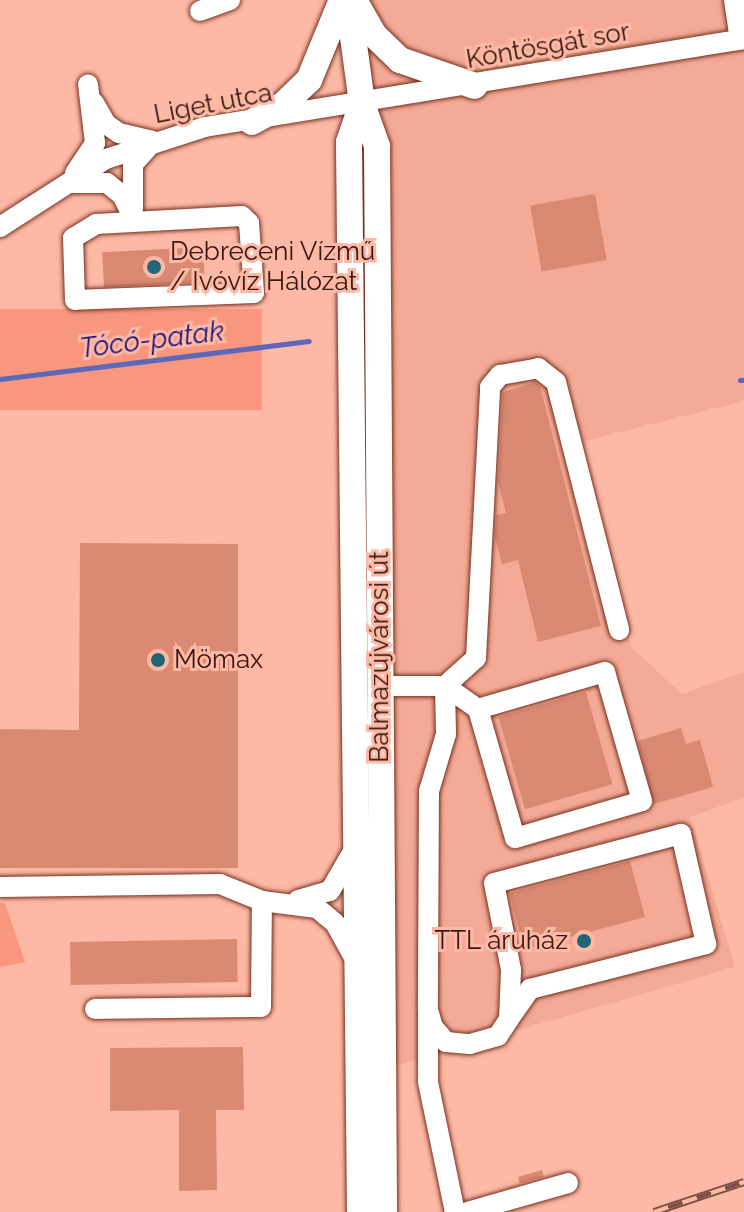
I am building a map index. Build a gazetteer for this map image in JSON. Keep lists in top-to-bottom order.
{
  "streets": {
    "main road": ["Balmazújvárosi út"],
    "street": ["Köntösgát sor", "Liget utca"]
  },
  "crossings": [
    ["Köntösgát sor", "Liget utca"],
    ["Köntösgát sor", "Balmazújvárosi út"],
    ["Liget utca", "Balmazújvárosi út"]
  ],
  "water": ["Tócó-patak"],
  "places": ["Debreceni Vízmű / Ivóvíz Hálózat", "Mömax", "TTL áruház"]
}
